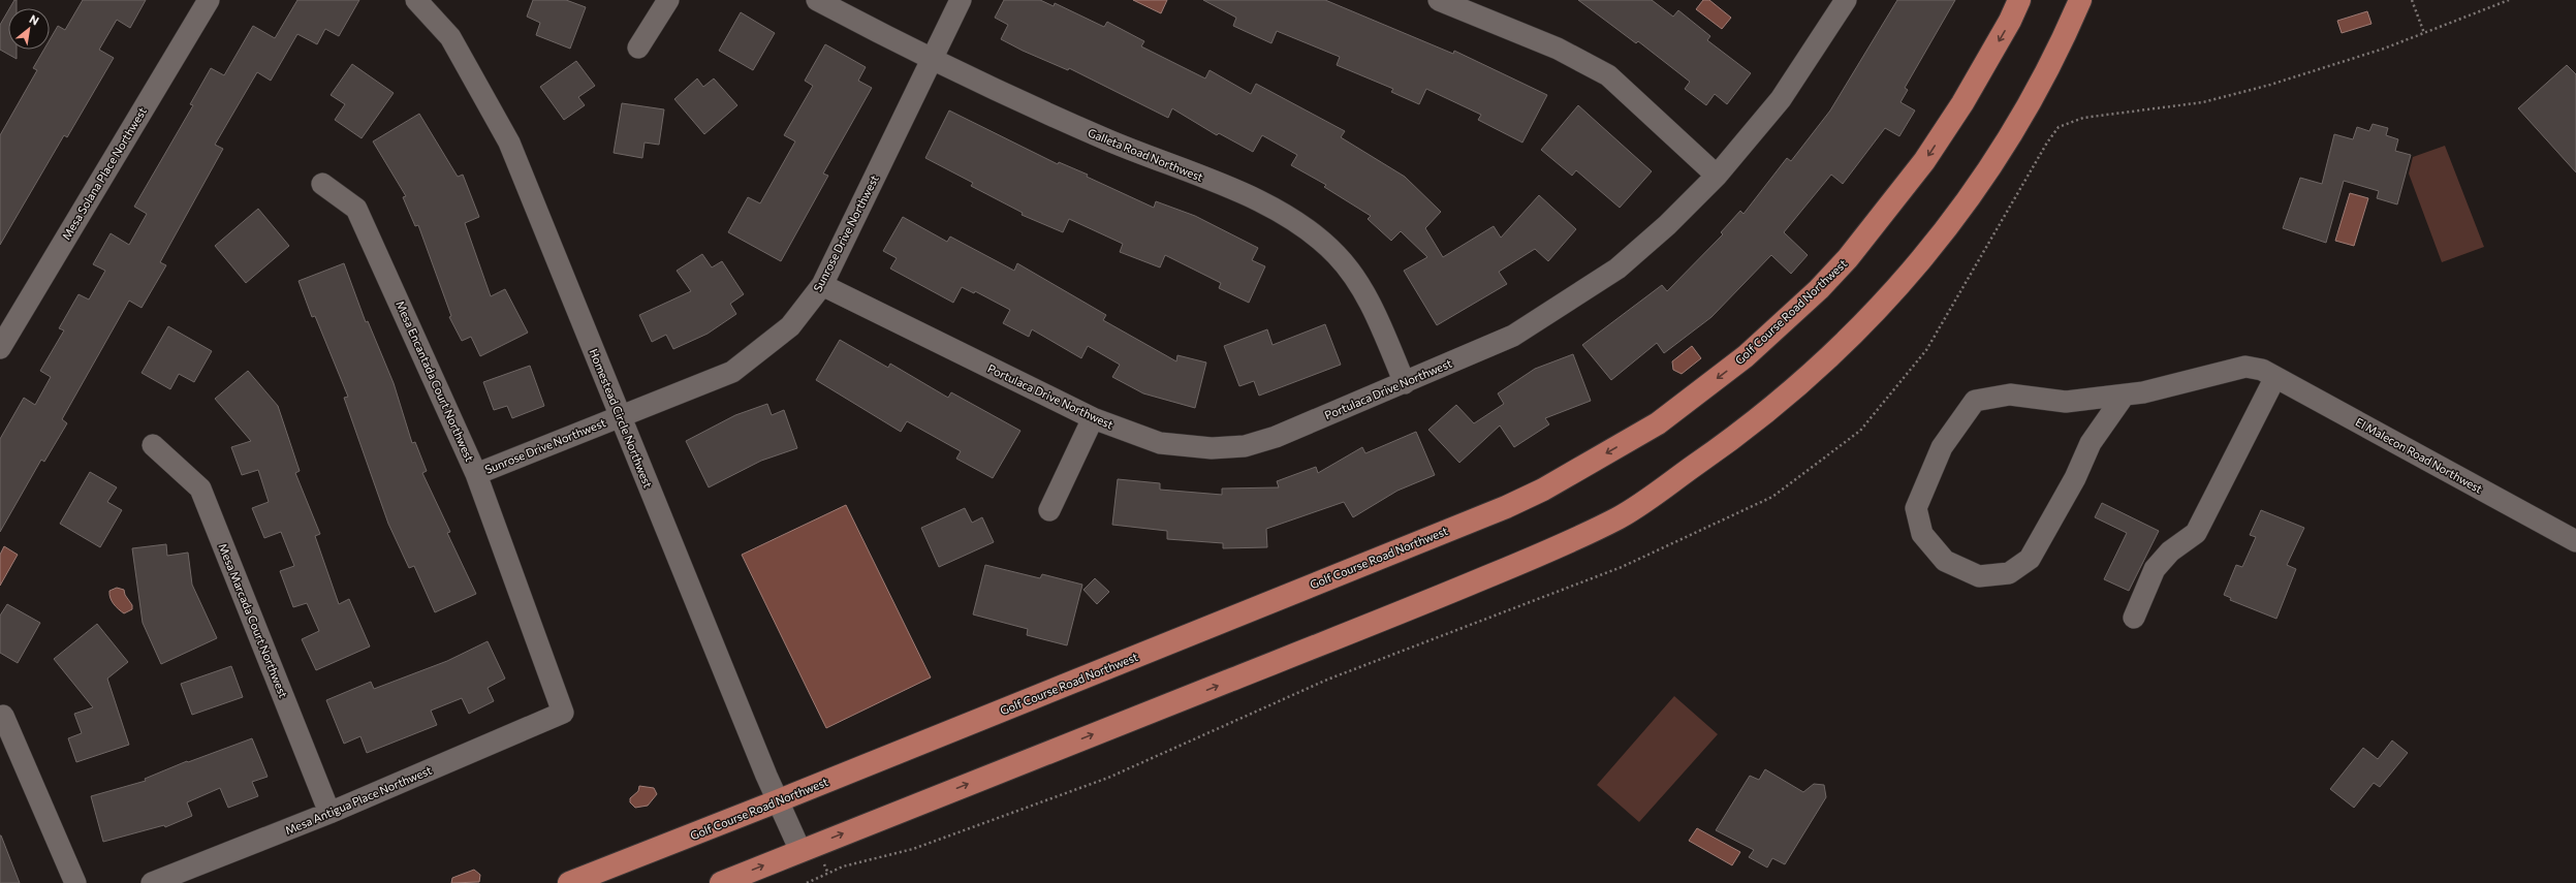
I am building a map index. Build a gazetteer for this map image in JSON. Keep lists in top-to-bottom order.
{
  "streets": {
    "main road": ["Golf Course Road Northwest"],
    "street": [
      "Galleta Road Northwest",
      "Mesa Solana Place Northwest",
      "Sunrose Drive Northwest",
      "Mesa Encantada Court Northwest",
      "Portulaca Drive Northwest",
      "Homestead Circle Northwest",
      "El Malecon Road Northwest",
      "Mesa Marcada Court Northwest",
      "Mesa Antigua Place Northwest"
    ]
  },
  "crossings": [
    ["Galleta Road Northwest", "Sunrose Drive Northwest"],
    ["Galleta Road Northwest", "Portulaca Drive Northwest"],
    ["Sunrose Drive Northwest", "Mesa Encantada Court Northwest"],
    ["Sunrose Drive Northwest", "Portulaca Drive Northwest"],
    ["Sunrose Drive Northwest", "Homestead Circle Northwest"],
    ["Golf Course Road Northwest", "Homestead Circle Northwest"],
    ["Mesa Encantada Court Northwest", "Mesa Antigua Place Northwest"],
    ["Mesa Marcada Court Northwest", "Mesa Antigua Place Northwest"]
  ],
  "north": "top right"
}
